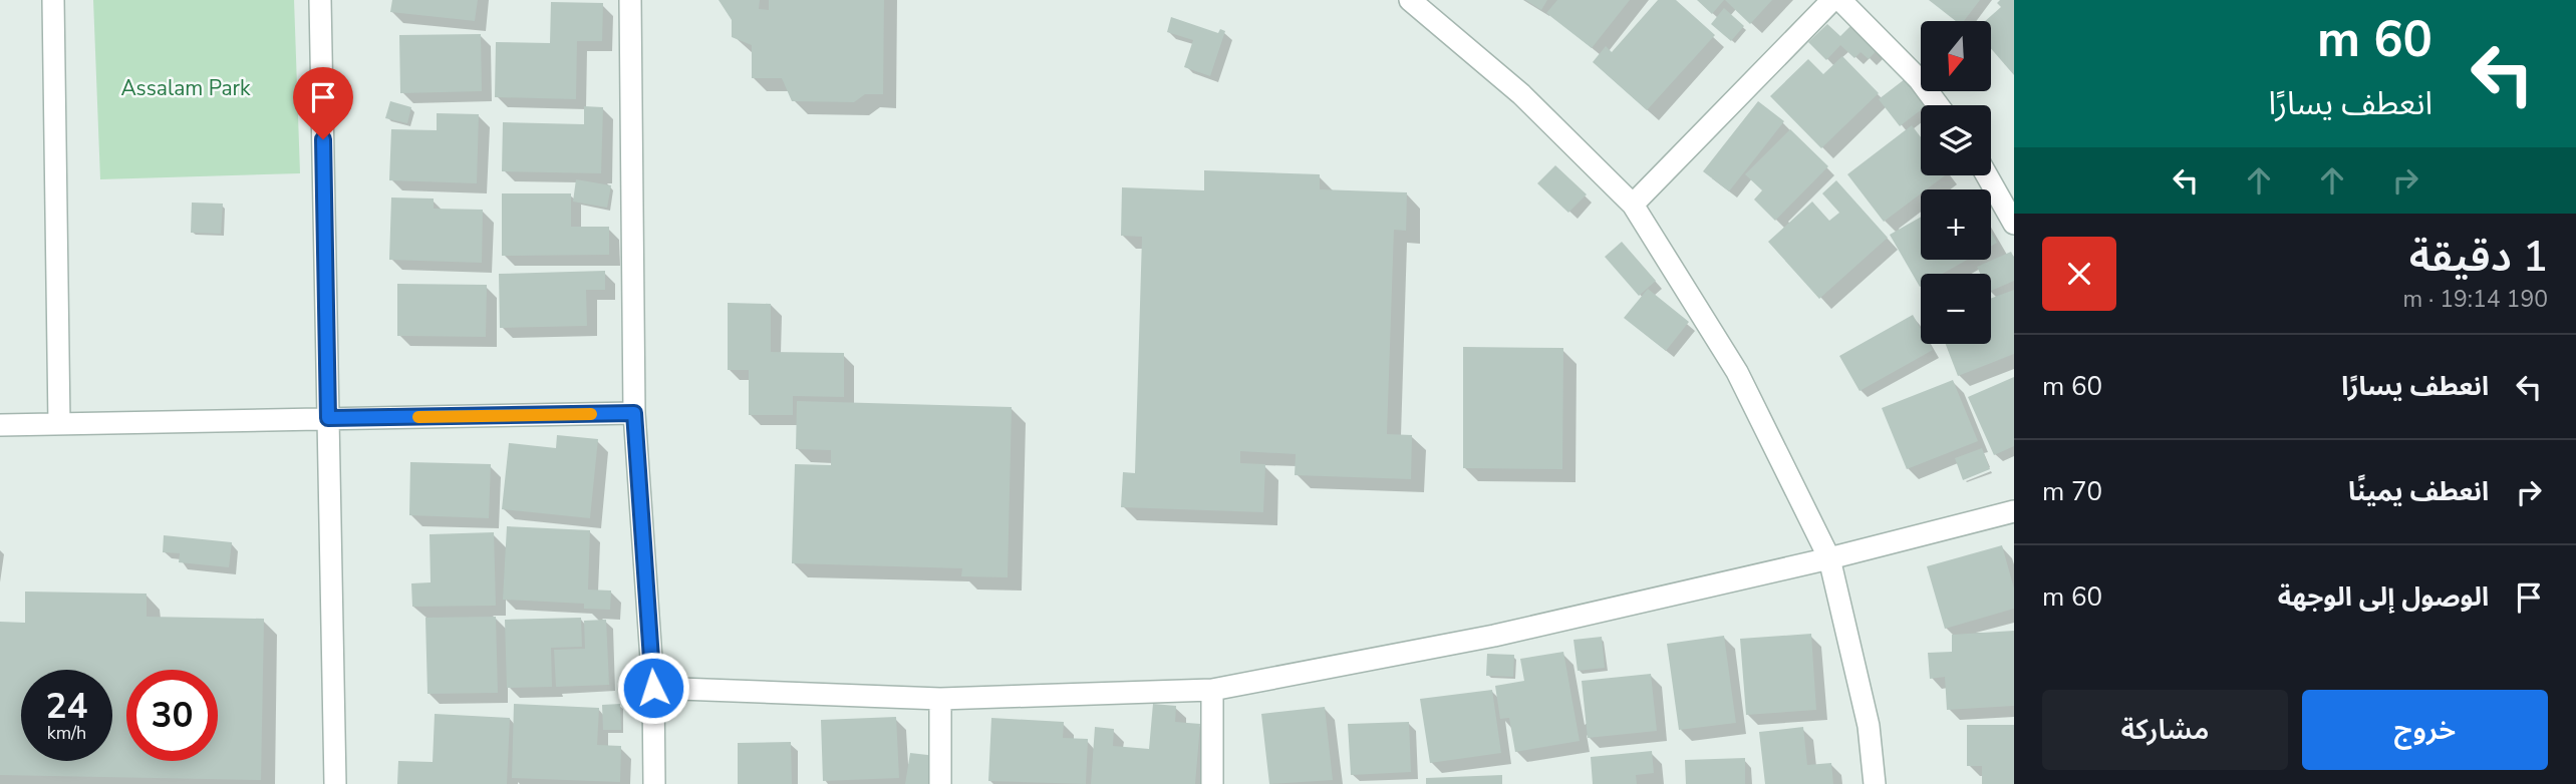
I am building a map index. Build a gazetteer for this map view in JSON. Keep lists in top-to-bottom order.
{
  "parks": ["Assalam Park"],
  "north": "bottom",
  "page": {
    "turn": ["60 m", "انعطف يسارًا"],
    "map_buttons": ["+", "−"],
    "heading": ["1 دقيقة", "190 m · 19:14"],
    "list": [
      {
        "name": "انعطف يسارًا",
        "value": "60 m"
      },
      {
        "name": "انعطف يمينًا",
        "value": "70 m"
      },
      {
        "name": "الوصول إلى الوجهة",
        "value": "60 m"
      }
    ],
    "speed": "24 km/h",
    "limit": "30",
    "buttons": ["خروج", "مشاركة"]
  }
}
